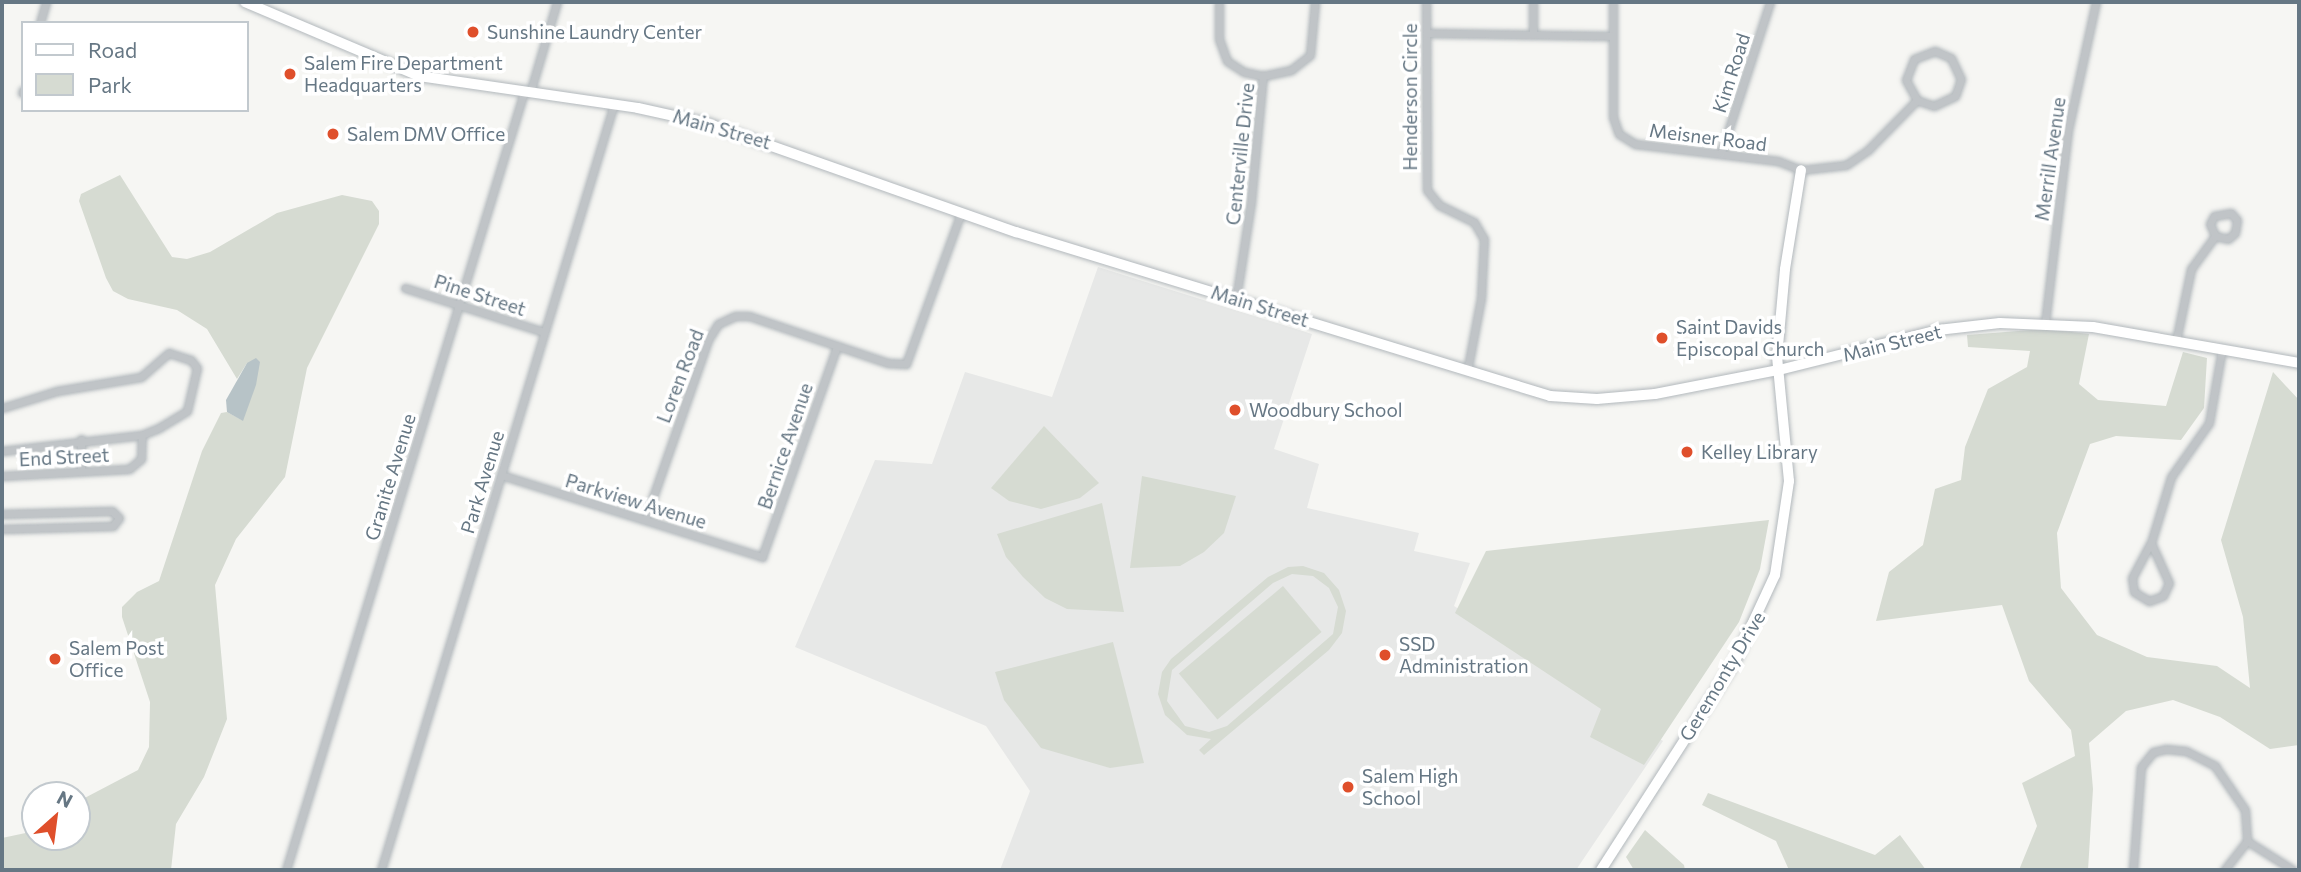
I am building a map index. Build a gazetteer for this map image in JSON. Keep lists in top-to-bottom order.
{
  "streets": {
    "main road": ["Main Street", "Geremonty Drive"],
    "street": [
      "Kim Road",
      "Henderson Circle",
      "Meisner Road",
      "Centerville Drive",
      "Merrill Avenue",
      "Pine Street",
      "Loren Road",
      "Bernice Avenue",
      "End Street",
      "Granite Avenue",
      "Park Avenue",
      "Parkview Avenue"
    ]
  },
  "crossings": [
    ["Kim Road", "Meisner Road"],
    ["Henderson Circle", "Main Street"],
    ["Main Street", "Centerville Drive"],
    ["Main Street", "Merrill Avenue"],
    ["Main Street", "Granite Avenue"],
    ["Main Street", "Park Avenue"],
    ["Main Street", "Geremonty Drive"],
    ["Meisner Road", "Geremonty Drive"],
    ["Pine Street", "Granite Avenue"],
    ["Pine Street", "Park Avenue"],
    ["Loren Road", "Bernice Avenue"],
    ["Loren Road", "Parkview Avenue"],
    ["Bernice Avenue", "Parkview Avenue"],
    ["Park Avenue", "Parkview Avenue"]
  ],
  "places": [
    "Sunshine Laundry Center",
    "Salem Fire Department Headquarters",
    "Salem DMV Office",
    "Saint Davids Episcopal Church",
    "Woodbury School",
    "Kelley Library",
    "SSD Administration",
    "Salem Post Office",
    "Salem High School"
  ],
  "legend": ["Road", "Park"],
  "north": "top right"
}
